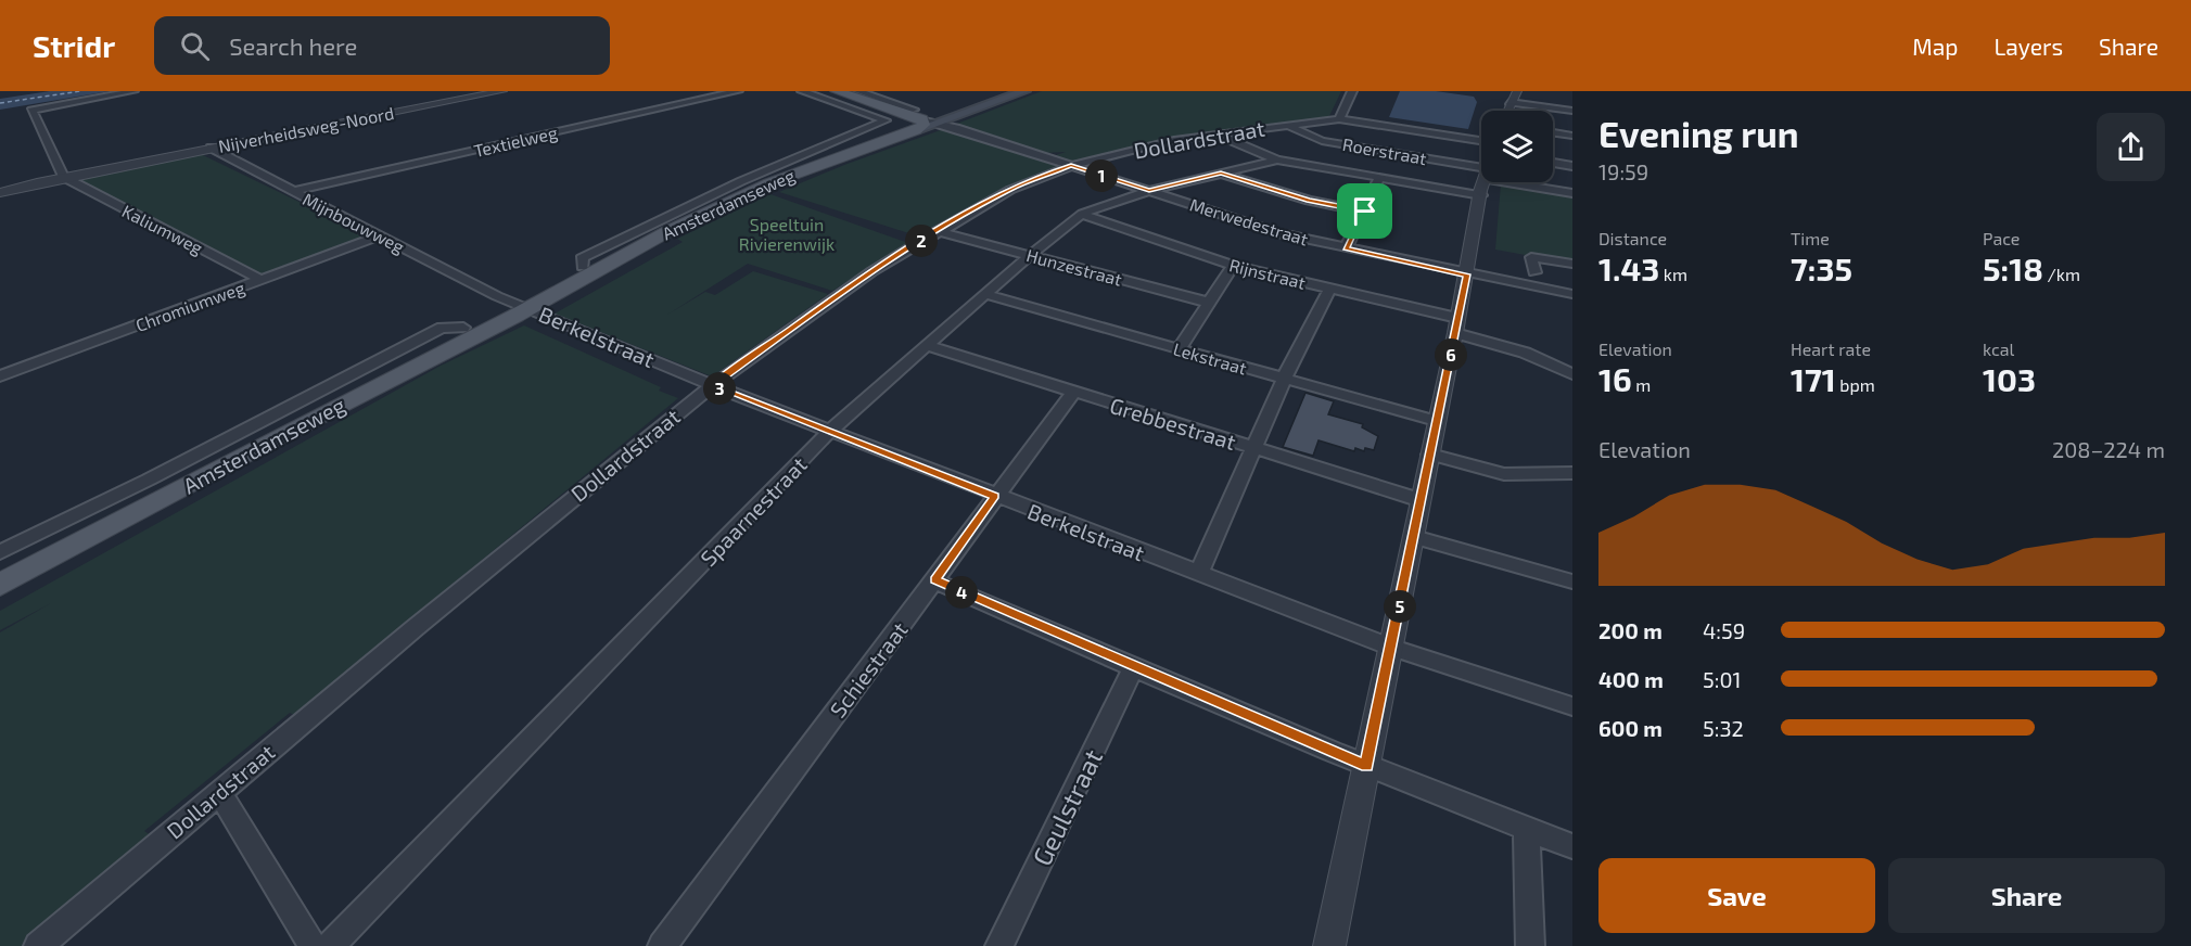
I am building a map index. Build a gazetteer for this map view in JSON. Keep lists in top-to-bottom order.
{
  "streets": {
    "main road": ["Amsterdamseweg"],
    "street": [
      "Nijverheidsweg-Noord",
      "Dollardstraat",
      "Textielweg",
      "Roerstraat",
      "Merwedestraat",
      "Mijnbouwweg",
      "Kaliumweg",
      "Hunzestraat",
      "Rijnstraat",
      "Chromiumweg",
      "Berkelstraat",
      "Lekstraat",
      "Grebbestraat",
      "Spaarnestraat",
      "Schiestraat",
      "Geulstraat"
    ]
  },
  "crossings": [
    ["Nijverheidsweg-Noord", "Mijnbouwweg"],
    ["Nijverheidsweg-Noord", "Kaliumweg"],
    ["Dollardstraat", "Roerstraat"],
    ["Dollardstraat", "Merwedestraat"],
    ["Dollardstraat", "Hunzestraat"],
    ["Dollardstraat", "Berkelstraat"],
    ["Textielweg", "Mijnbouwweg"],
    ["Amsterdamseweg", "Merwedestraat"],
    ["Amsterdamseweg", "Mijnbouwweg"],
    ["Amsterdamseweg", "Berkelstraat"],
    ["Merwedestraat", "Spaarnestraat"],
    ["Mijnbouwweg", "Chromiumweg"],
    ["Mijnbouwweg", "Berkelstraat"],
    ["Kaliumweg", "Chromiumweg"],
    ["Hunzestraat", "Spaarnestraat"],
    ["Rijnstraat", "Spaarnestraat"],
    ["Berkelstraat", "Spaarnestraat"],
    ["Berkelstraat", "Schiestraat"],
    ["Lekstraat", "Spaarnestraat"],
    ["Grebbestraat", "Spaarnestraat"],
    ["Grebbestraat", "Schiestraat"]
  ],
  "parks": ["Speeltuin Rivierenwijk"],
  "page": {
    "header": "Stridr",
    "search": "Search here",
    "nav": ["Map", "Layers", "Share"],
    "heading": ["Evening run", "19:59"],
    "pins": [
      "1",
      "2",
      "6",
      "3",
      "4",
      "5"
    ],
    "stats": [
      ["Distance", "1.43 km"],
      ["Time", "7:35"],
      ["Pace", "5:18 /km"],
      ["Elevation", "16 m"],
      ["Heart rate", "171 bpm"],
      ["kcal", "103"]
    ],
    "chart": ["Elevation", "208–224 m"],
    "list": [
      {
        "name": "200 m",
        "note": "4:59"
      },
      {
        "name": "400 m",
        "note": "5:01"
      },
      {
        "name": "600 m",
        "note": "5:32"
      }
    ],
    "buttons": ["Save", "Share"]
  }
}
